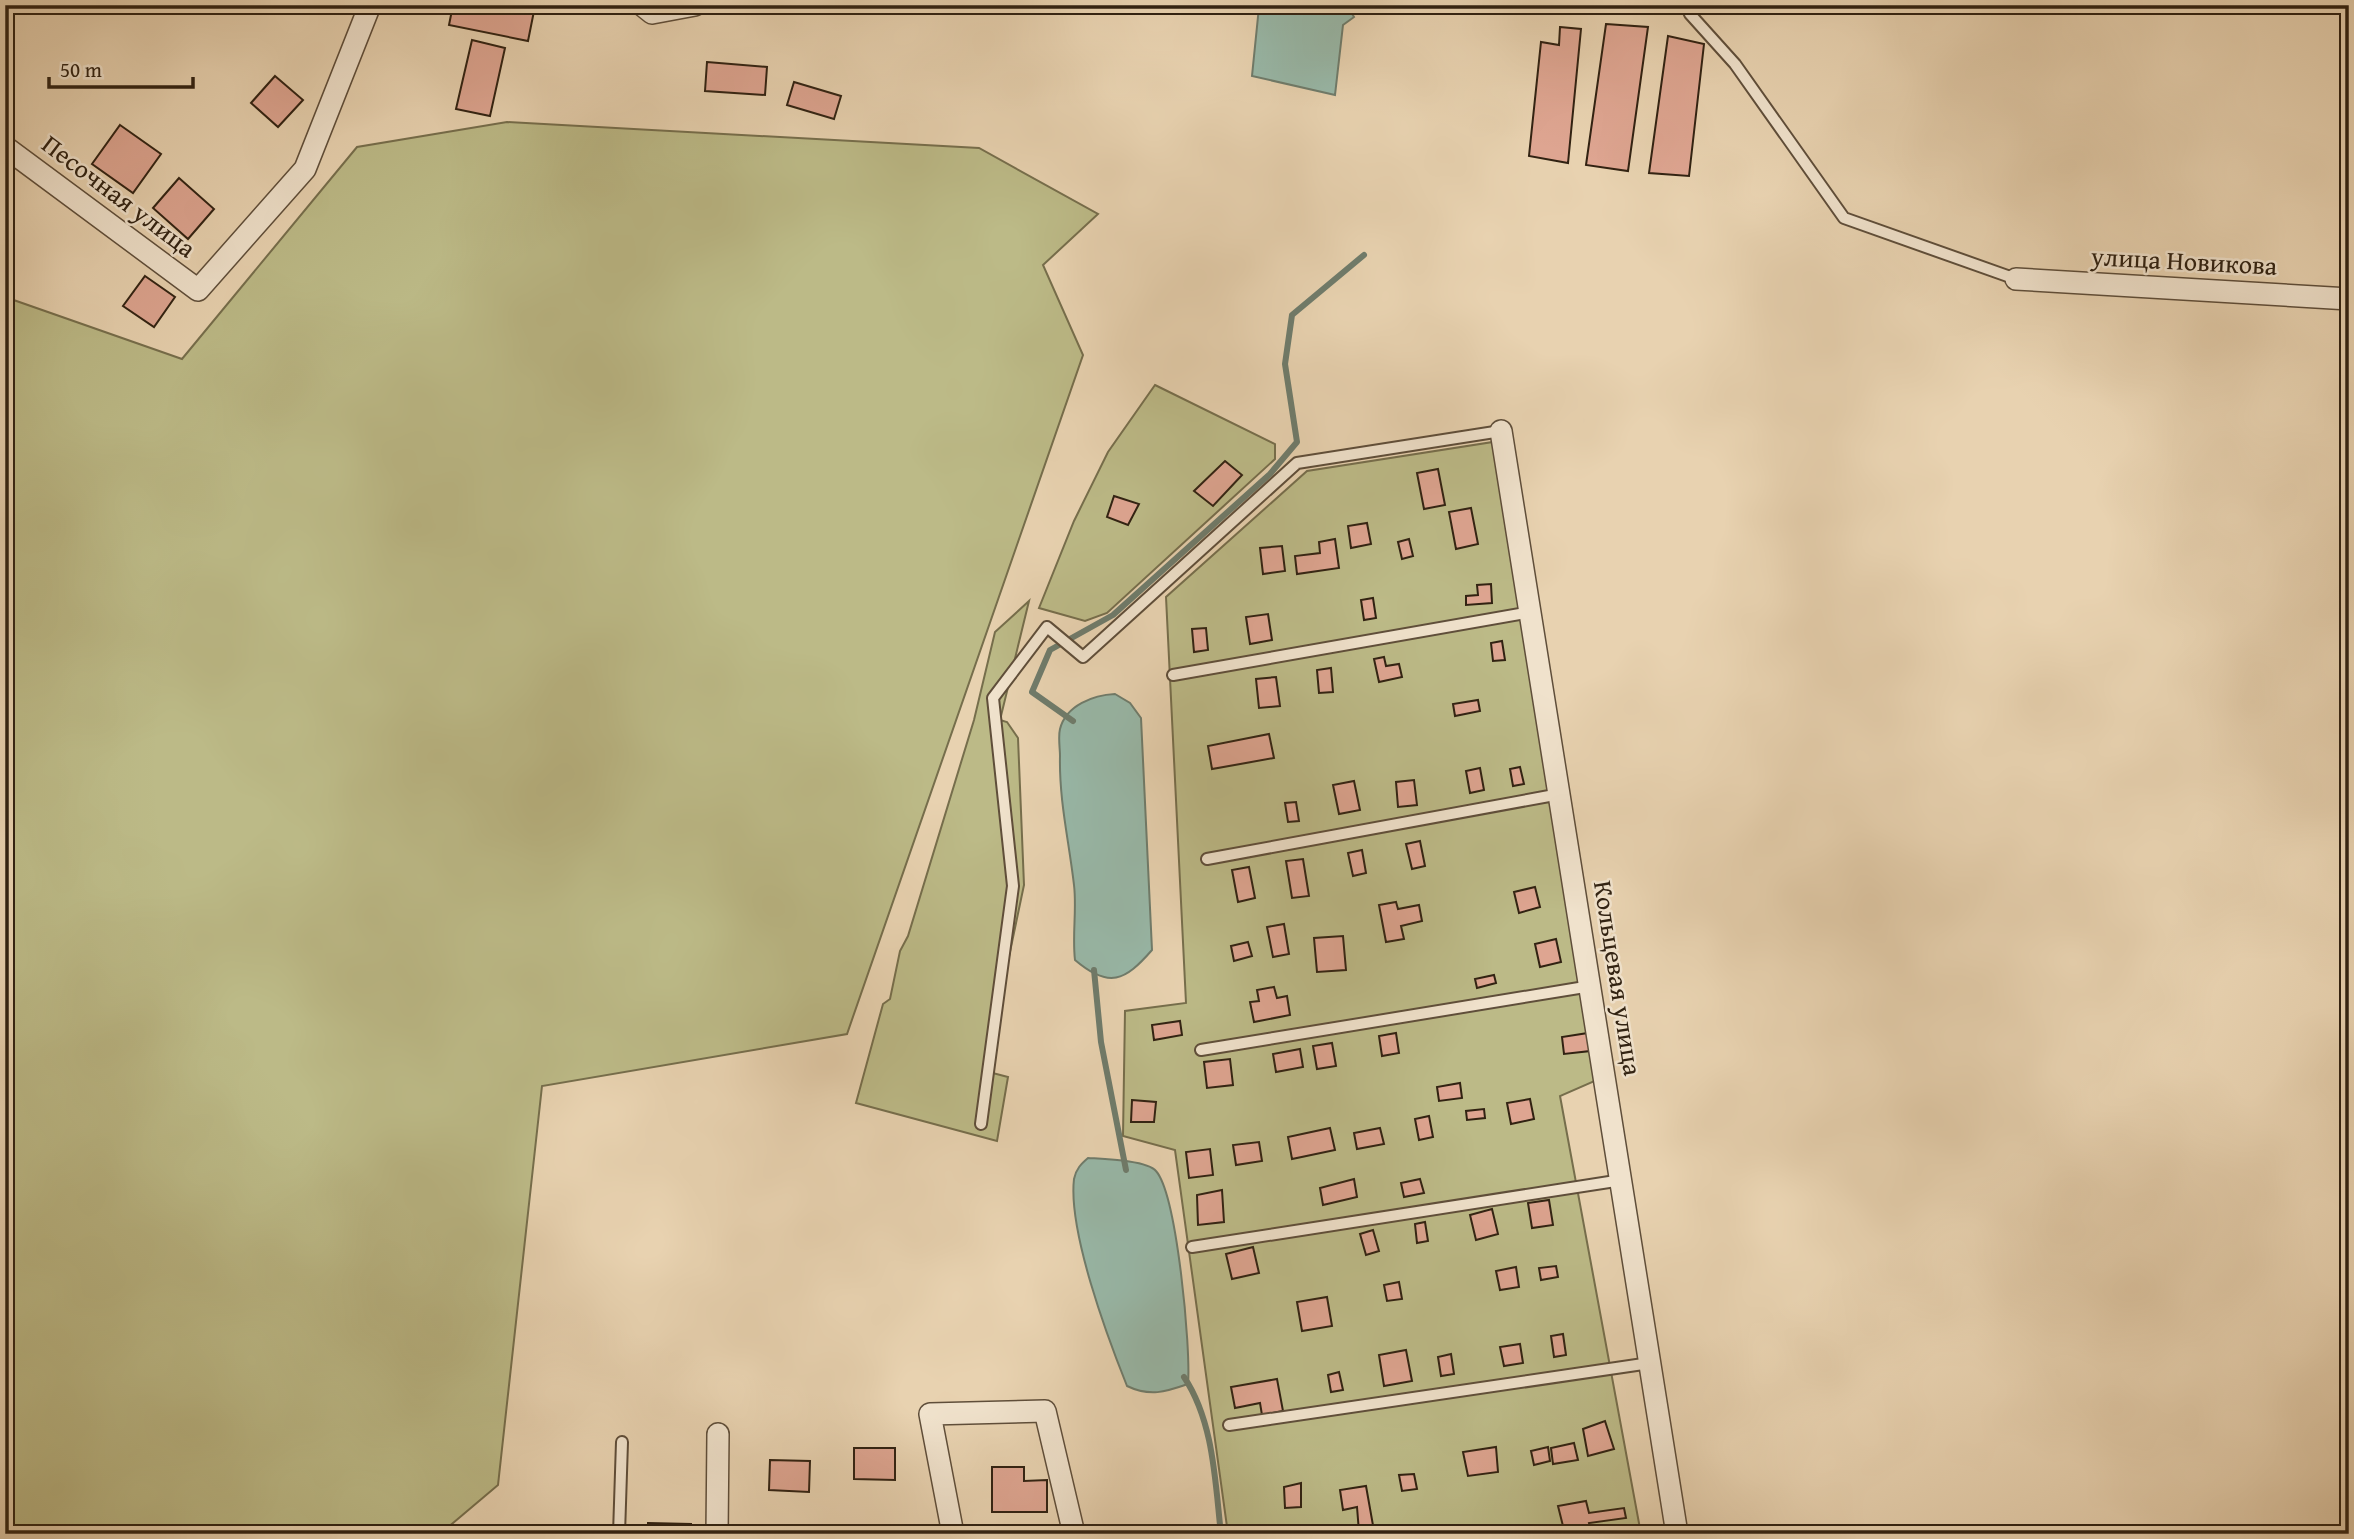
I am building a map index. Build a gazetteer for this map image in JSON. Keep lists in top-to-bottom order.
{
  "streets": {
    "street": ["Песочная улица", "улица Новикова", "Кольцевая улица"]
  },
  "scale_bar": "50 m"
}
